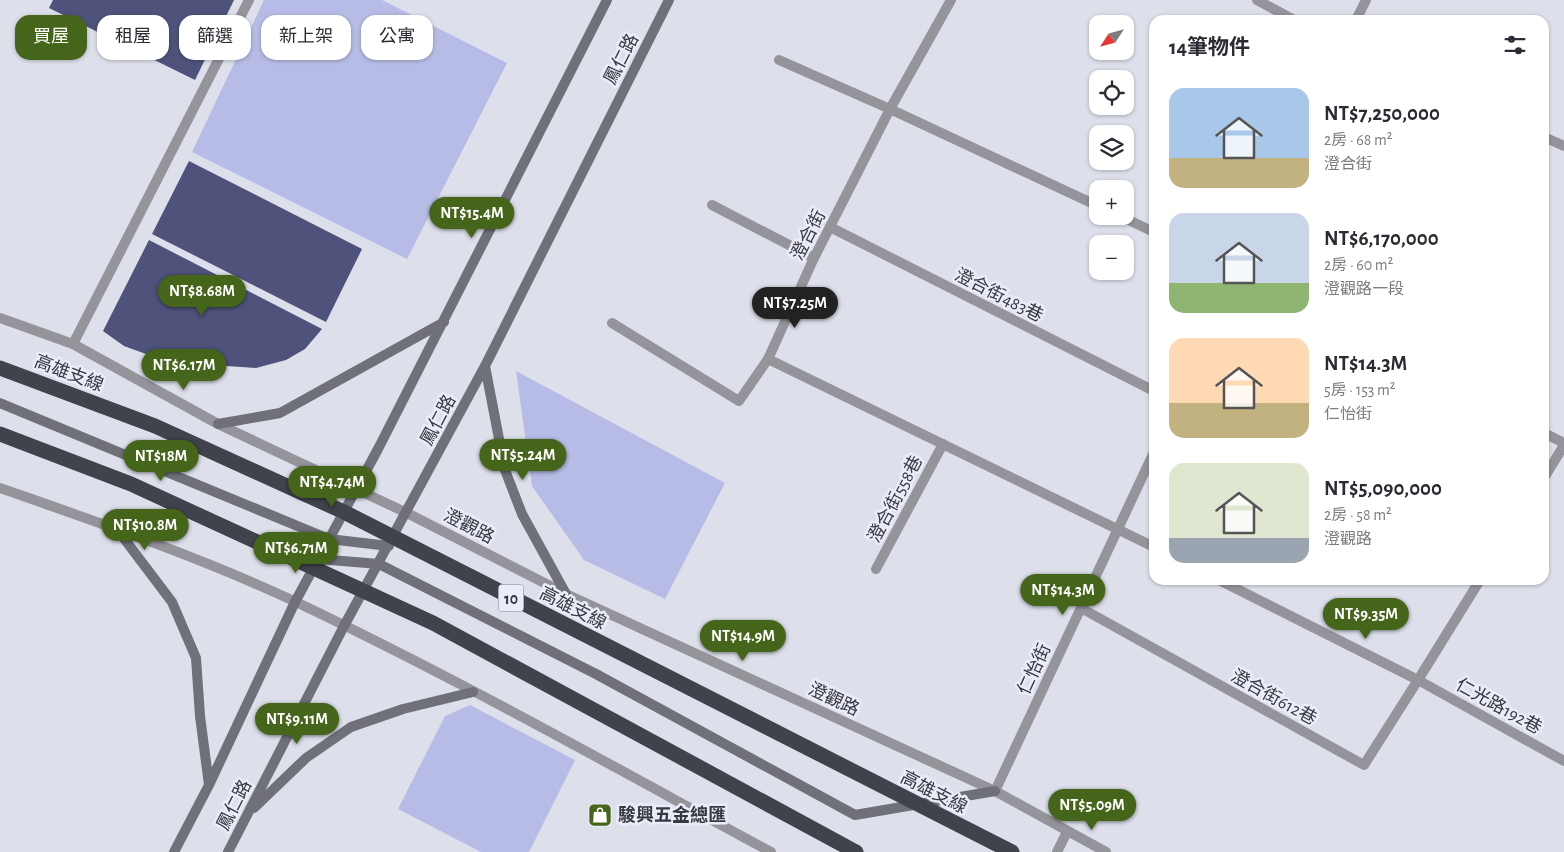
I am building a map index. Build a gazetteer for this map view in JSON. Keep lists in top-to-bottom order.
{
  "streets": {
    "highway": ["高雄支線", "10"],
    "main road": ["鳳仁路"],
    "street": [
      "澄合街",
      "澄合街483巷",
      "澄合街558巷",
      "澄觀路",
      "仁怡街",
      "澄合街612巷",
      "仁光路192巷"
    ]
  },
  "crossings": [
    ["鳳仁路", "澄觀路"],
    ["澄合街", "澄合街483巷"],
    ["澄觀路", "仁怡街"],
    ["仁怡街", "澄合街612巷"],
    ["澄合街612巷", "仁光路192巷"]
  ],
  "places": {
    "shop": ["駿興五金總匯"]
  },
  "north": "bottom left",
  "page": {
    "map_buttons": ["+", "−"],
    "chip": [
      "買屋",
      "租屋",
      "篩選",
      "新上架",
      "公寓"
    ],
    "heading": "14筆物件",
    "list": [
      {
        "name": "NT$7,250,000",
        "note": "2房 · 68 m² · 澄合街"
      },
      {
        "name": "NT$6,170,000",
        "note": "2房 · 60 m² · 澄觀路一段"
      },
      {
        "name": "NT$14.3M",
        "note": "5房 · 153 m² · 仁怡街"
      },
      {
        "name": "NT$5,090,000",
        "note": "2房 · 58 m² · 澄觀路"
      }
    ],
    "price": [
      "NT$15.4M",
      "NT$8.68M",
      "NT$7.25M",
      "NT$6.17M",
      "NT$5.24M",
      "NT$18M",
      "NT$4.74M",
      "NT$10.8M",
      "NT$6.71M",
      "NT$14.3M",
      "NT$9.35M",
      "NT$14.9M",
      "NT$9.11M",
      "NT$5.09M"
    ]
  }
}
